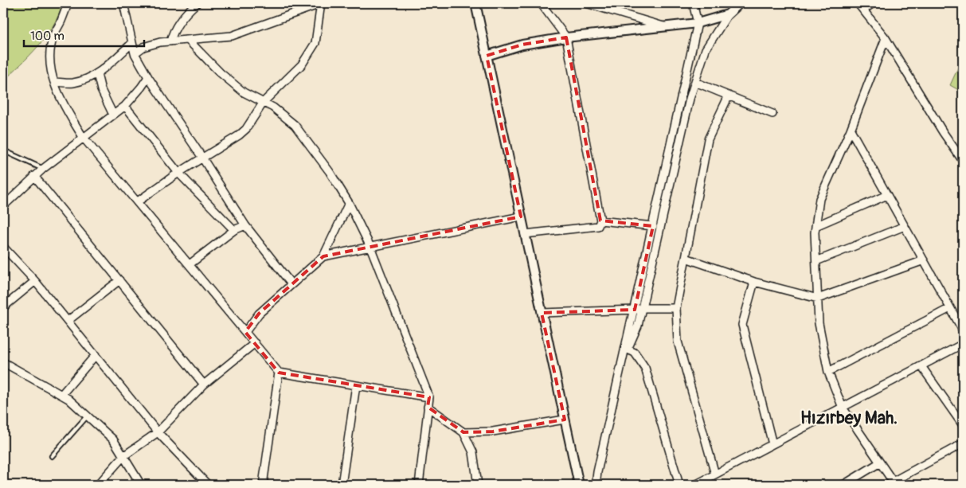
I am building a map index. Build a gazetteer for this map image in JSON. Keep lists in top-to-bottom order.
{
  "districts": ["Hızırbey Mah."],
  "scale_bar": "100 m"
}
